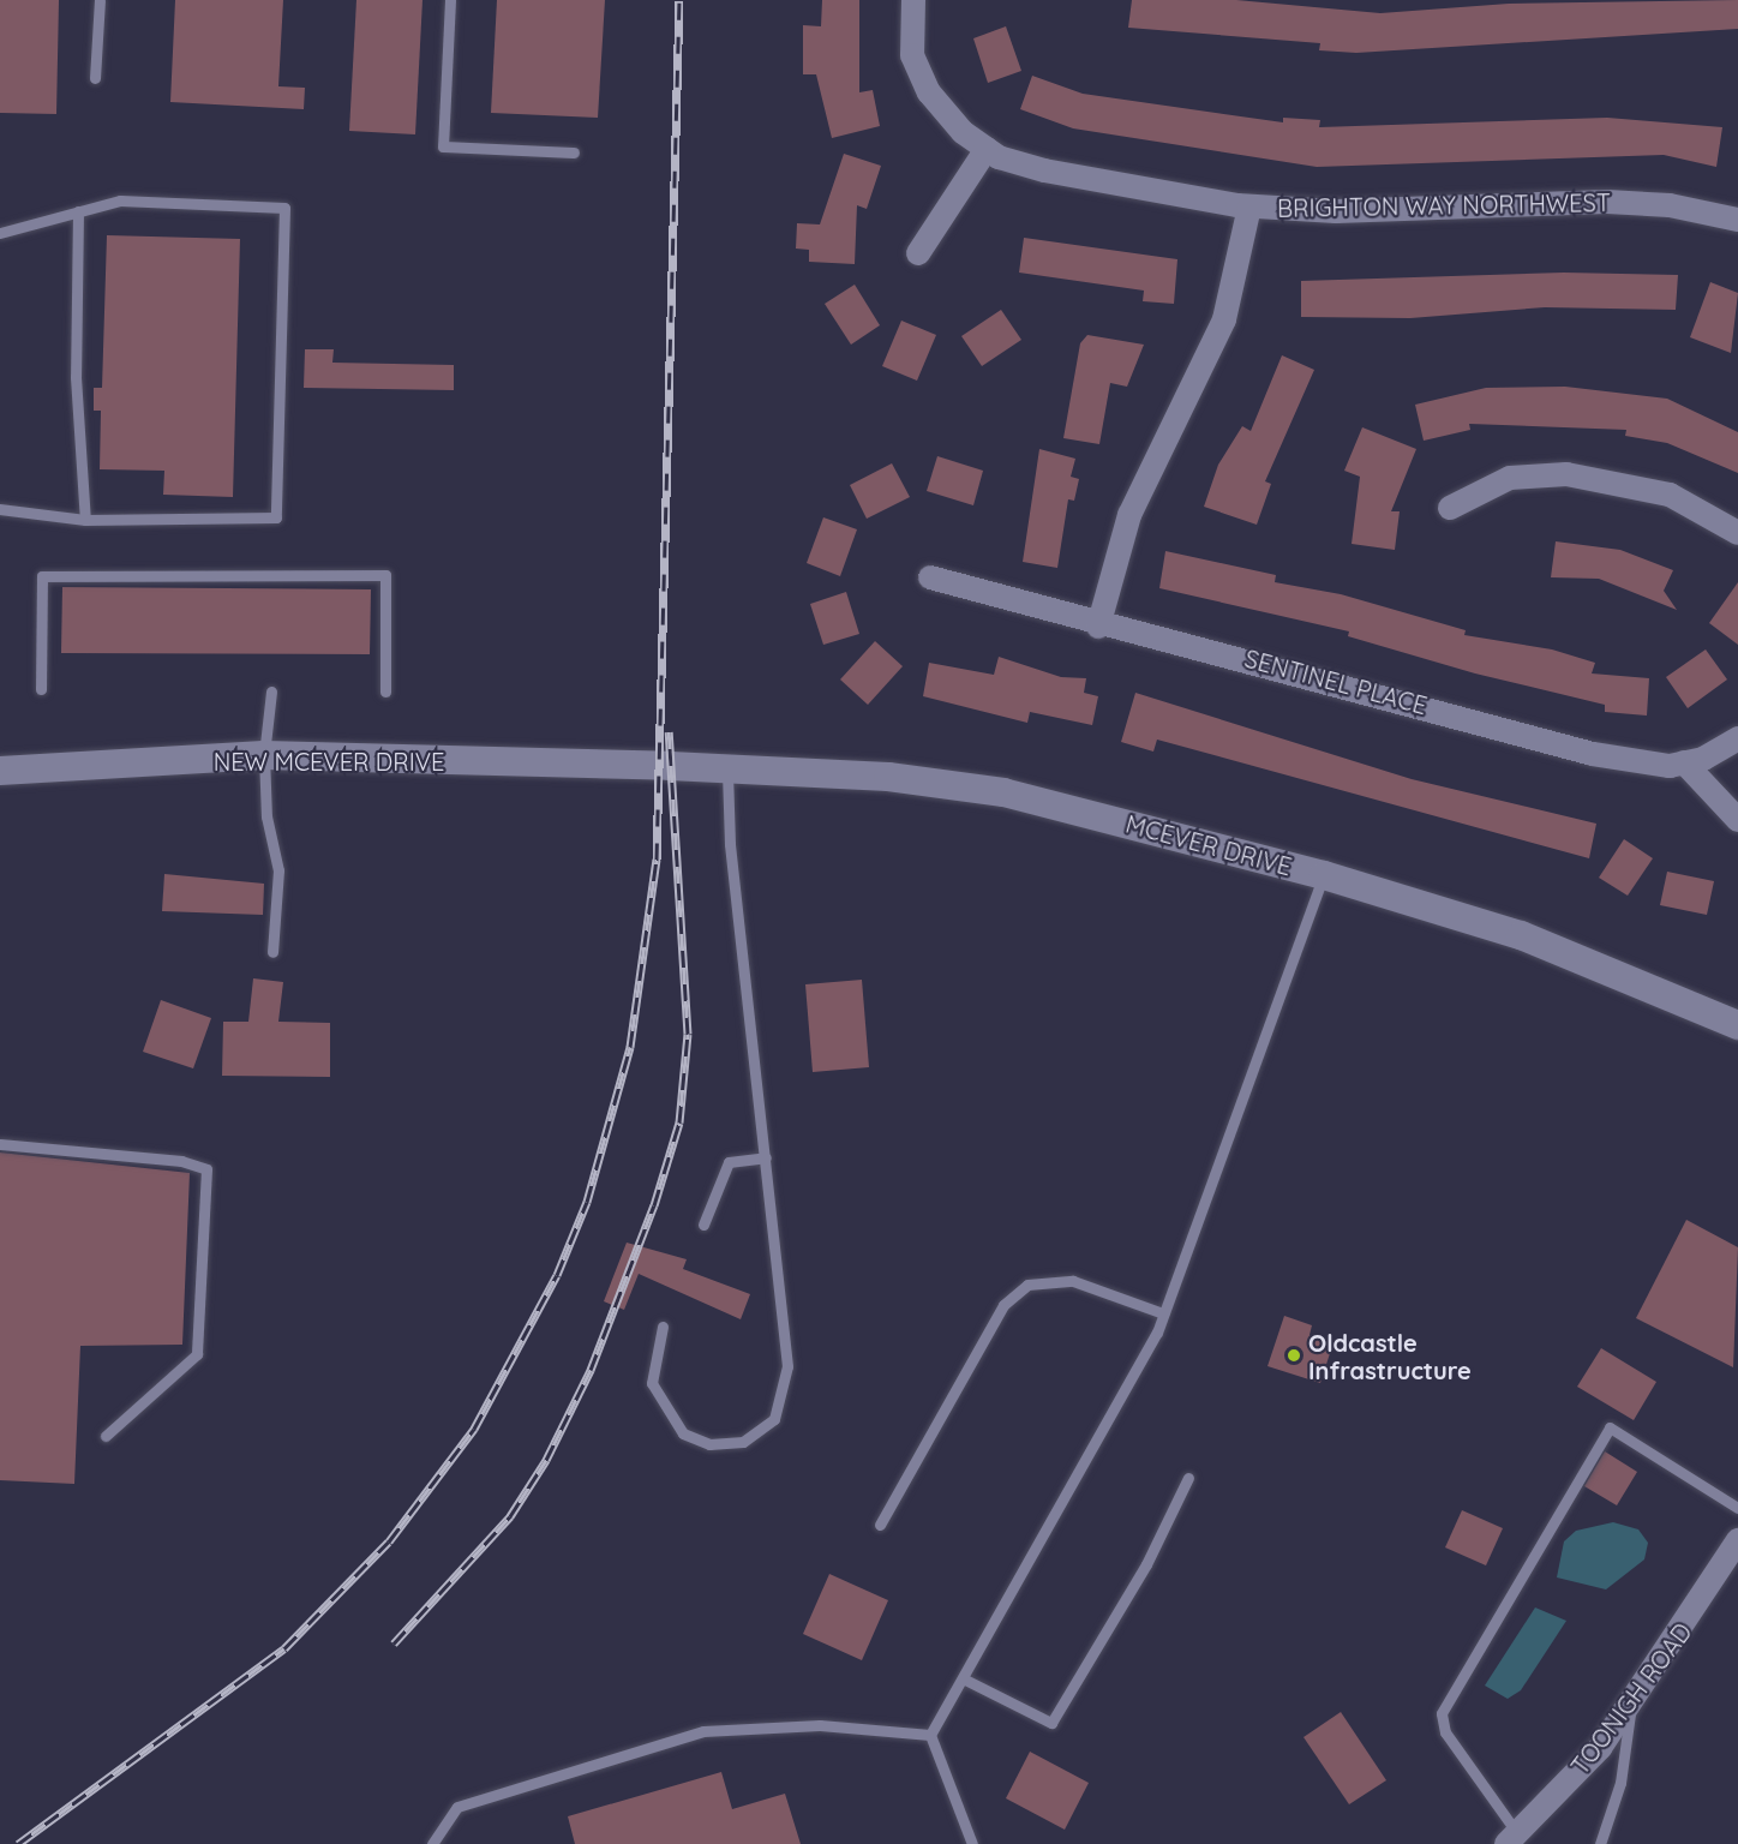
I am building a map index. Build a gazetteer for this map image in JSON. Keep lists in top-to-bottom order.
{
  "streets": {
    "street": [
      "BRIGHTON WAY NORTHWEST",
      "SENTINEL PLACE",
      "NEW MCEVER DRIVE",
      "MCEVER DRIVE",
      "TOONIGH ROAD"
    ]
  },
  "crossings": [
    ["NEW MCEVER DRIVE", "MCEVER DRIVE"]
  ],
  "places": ["Oldcastle Infrastructure"]
}
